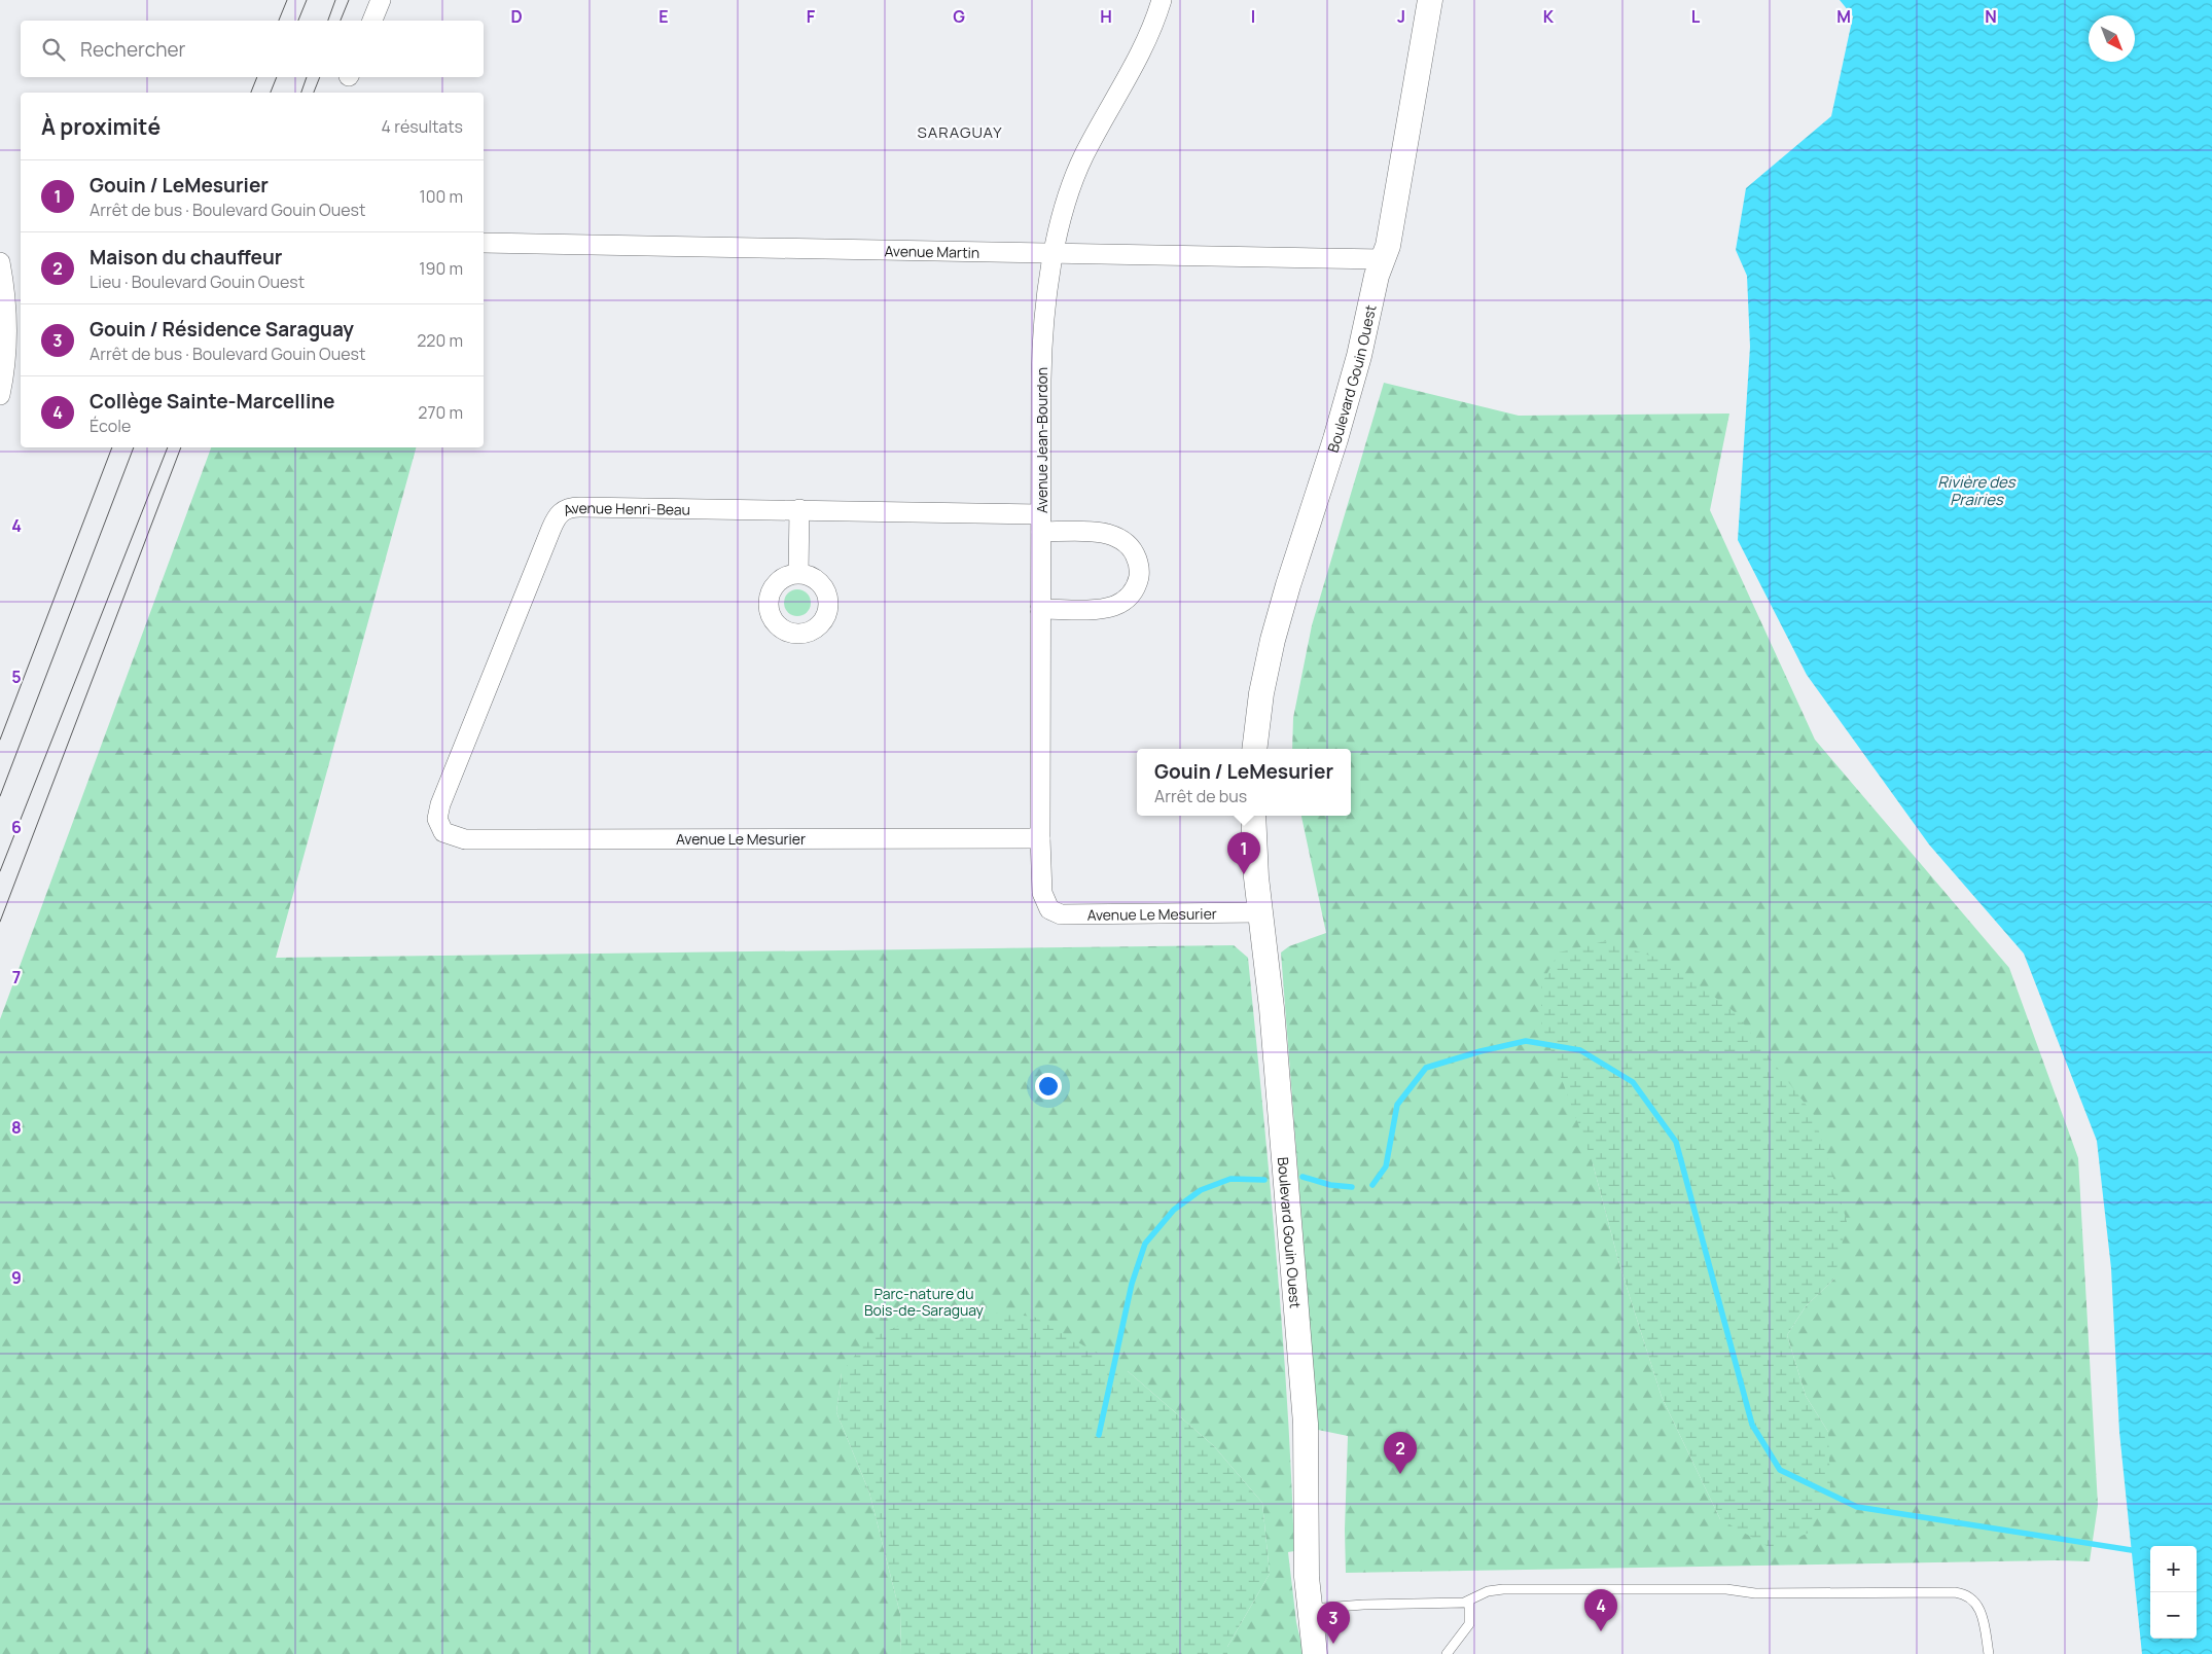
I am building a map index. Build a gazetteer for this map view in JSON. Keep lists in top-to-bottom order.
{
  "streets": {
    "street": [
      "Avenue Martin",
      "Boulevard Gouin Ouest",
      "Avenue Jean-Bourdon",
      "Avenue Henri-Beau",
      "Avenue Le Mesurier"
    ]
  },
  "crossings": [
    ["Avenue Martin", "Boulevard Gouin Ouest"],
    ["Avenue Martin", "Avenue Jean-Bourdon"],
    ["Boulevard Gouin Ouest", "Avenue Le Mesurier"],
    ["Avenue Jean-Bourdon", "Avenue Henri-Beau"],
    ["Avenue Jean-Bourdon", "Avenue Le Mesurier"],
    ["Avenue Henri-Beau", "Avenue Le Mesurier"]
  ],
  "districts": ["SARAGUAY"],
  "water": ["Rivière des Prairies"],
  "parks": ["Parc-nature du Bois-de-Saraguay"],
  "north": "bottom right",
  "page": {
    "search": "Rechercher",
    "heading": ["À proximité", "4 résultats"],
    "list": [
      {
        "mark": "1",
        "name": "Gouin / LeMesurier",
        "note": "Arrêt de bus · Boulevard Gouin Ouest",
        "value": "100 m"
      },
      {
        "mark": "2",
        "name": "Maison du chauffeur",
        "note": "Lieu · Boulevard Gouin Ouest",
        "value": "190 m"
      },
      {
        "mark": "3",
        "name": "Gouin / Résidence Saraguay",
        "note": "Arrêt de bus · Boulevard Gouin Ouest",
        "value": "220 m"
      },
      {
        "mark": "4",
        "name": "Collège Sainte-Marcelline",
        "note": "École",
        "value": "270 m"
      }
    ],
    "popup": ["Gouin / LeMesurier", "Arrêt de bus"],
    "pins": [
      "1",
      "2",
      "4",
      "3"
    ],
    "map_buttons": ["+", "−"]
  },
  "grid": {
    "columns": [
      "D",
      "E",
      "F",
      "G",
      "H",
      "I",
      "J",
      "K",
      "L",
      "M",
      "N"
    ],
    "rows": [
      "4",
      "5",
      "6",
      "7",
      "8",
      "9"
    ]
  }
}
